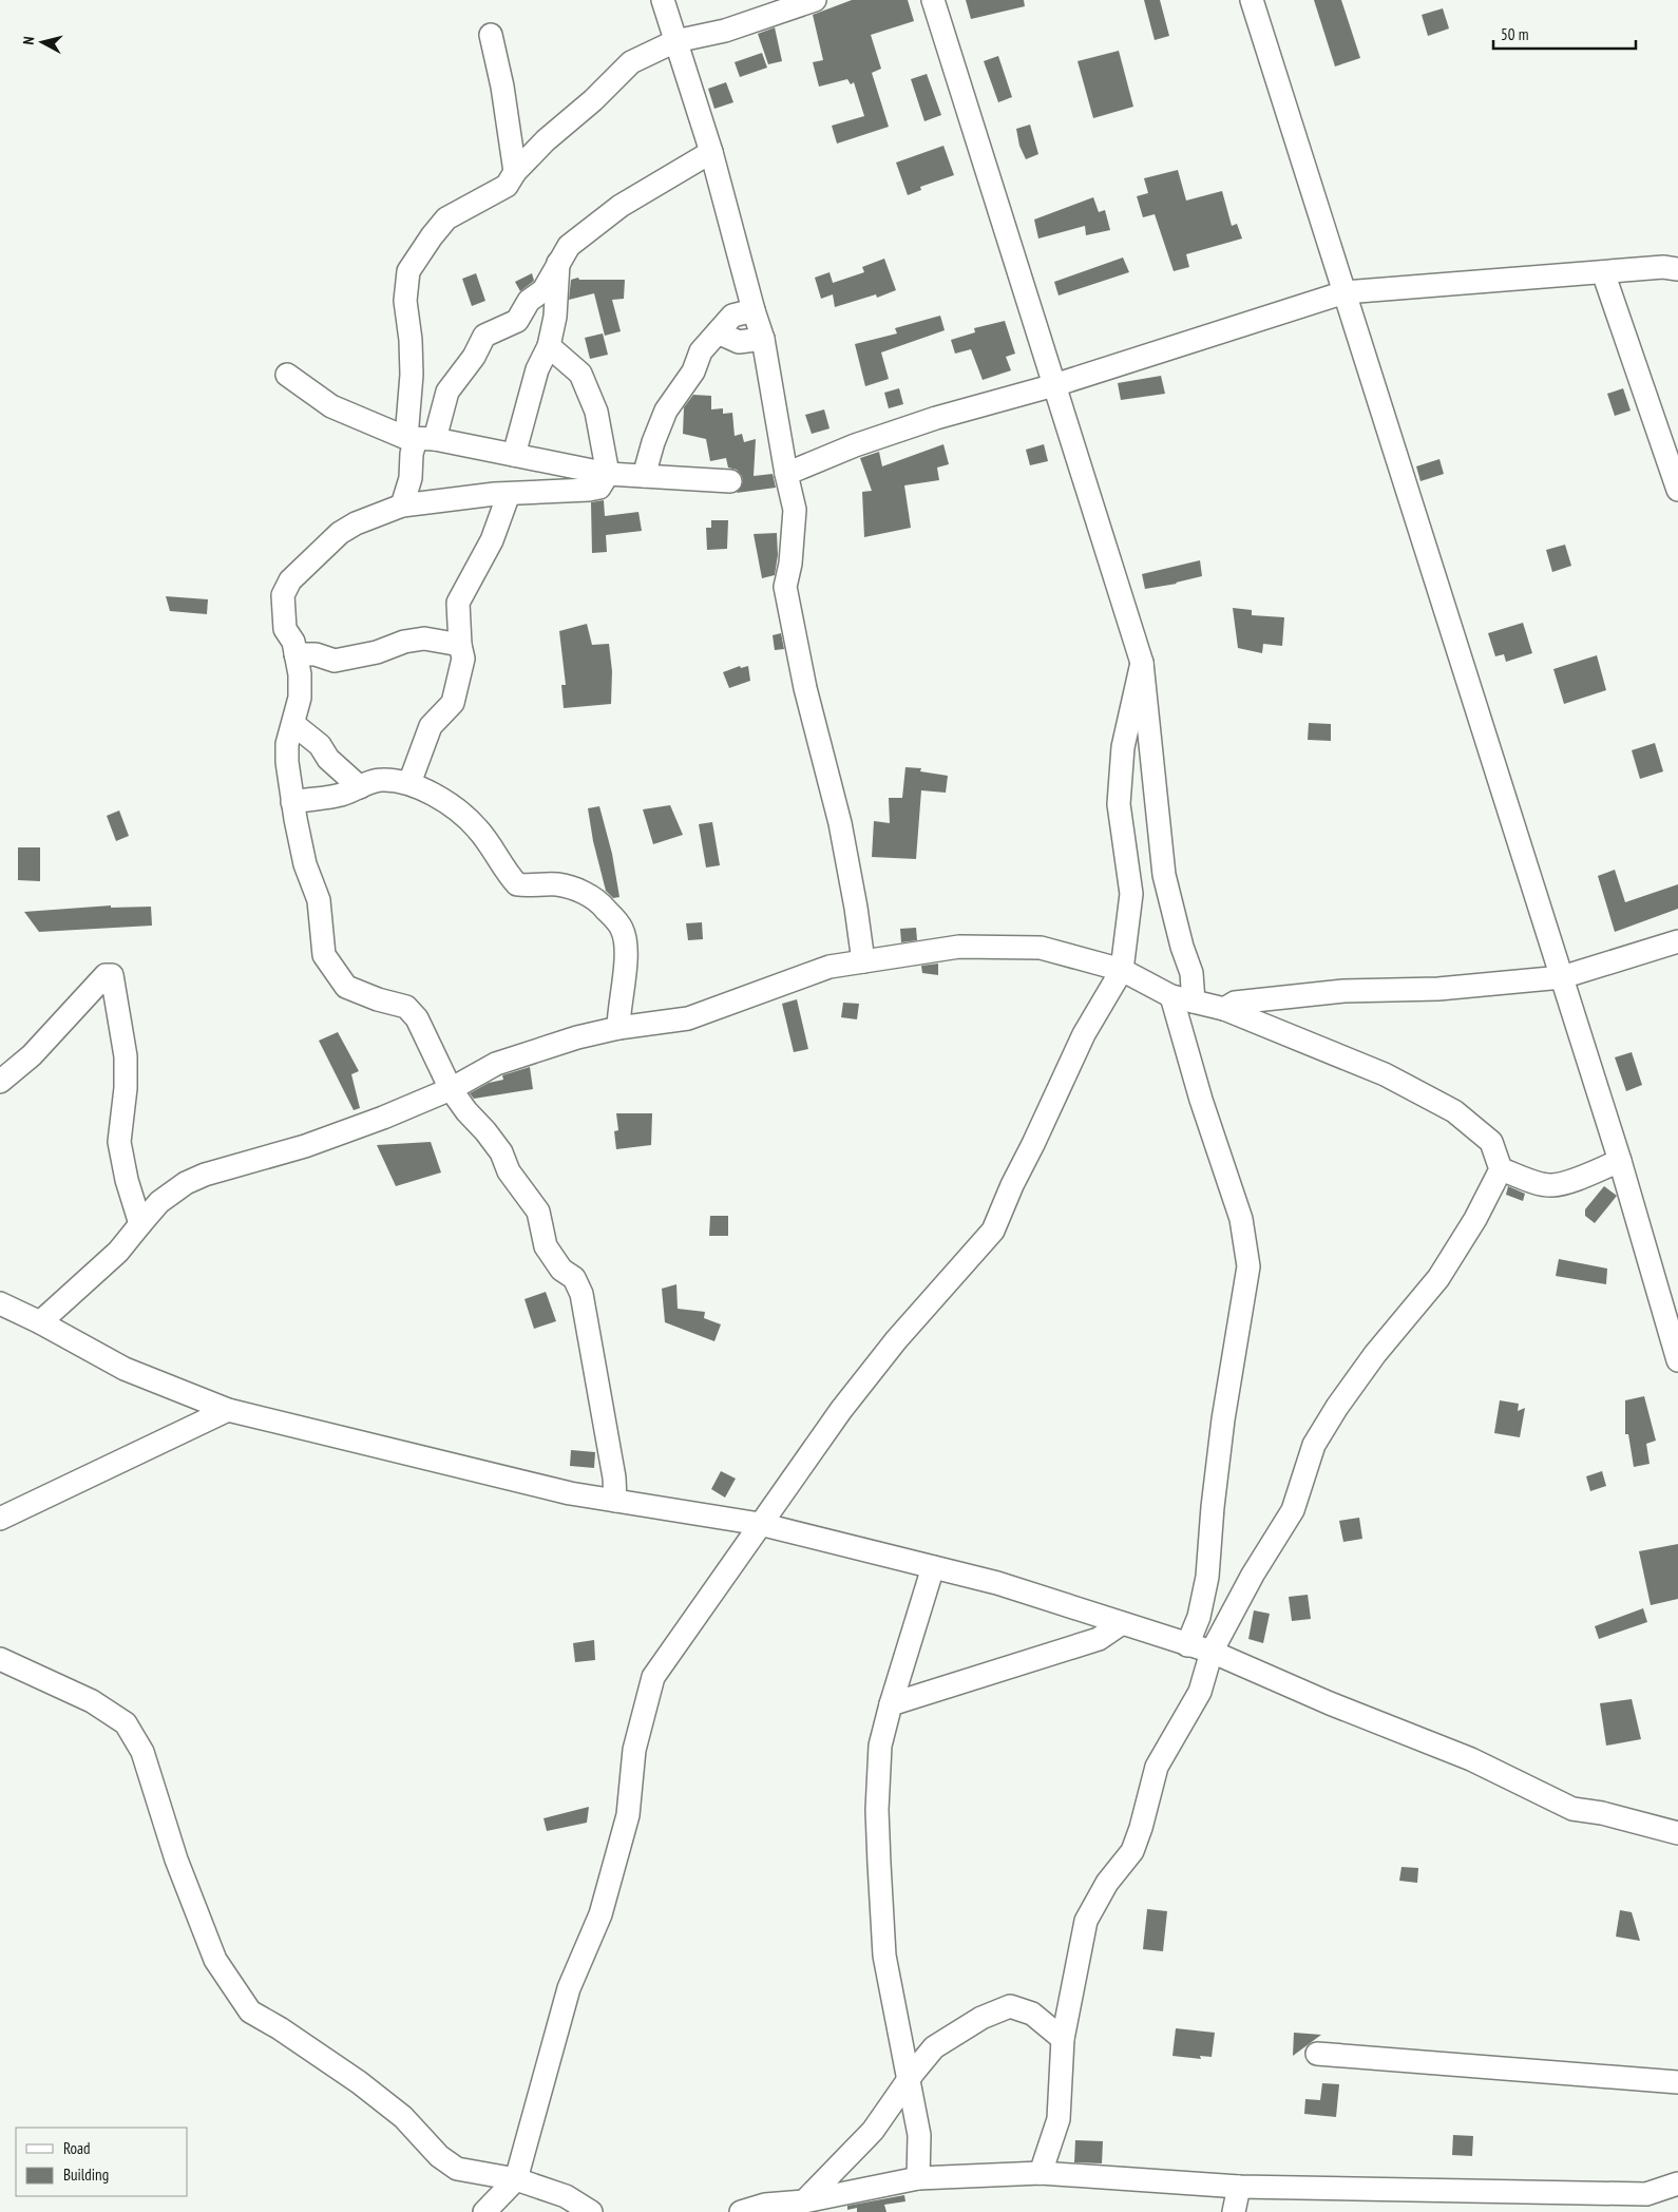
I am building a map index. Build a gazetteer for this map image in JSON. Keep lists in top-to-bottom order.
{
  "legend": ["Road", "Building"],
  "scale_bar": "50 m",
  "north": "left"
}
